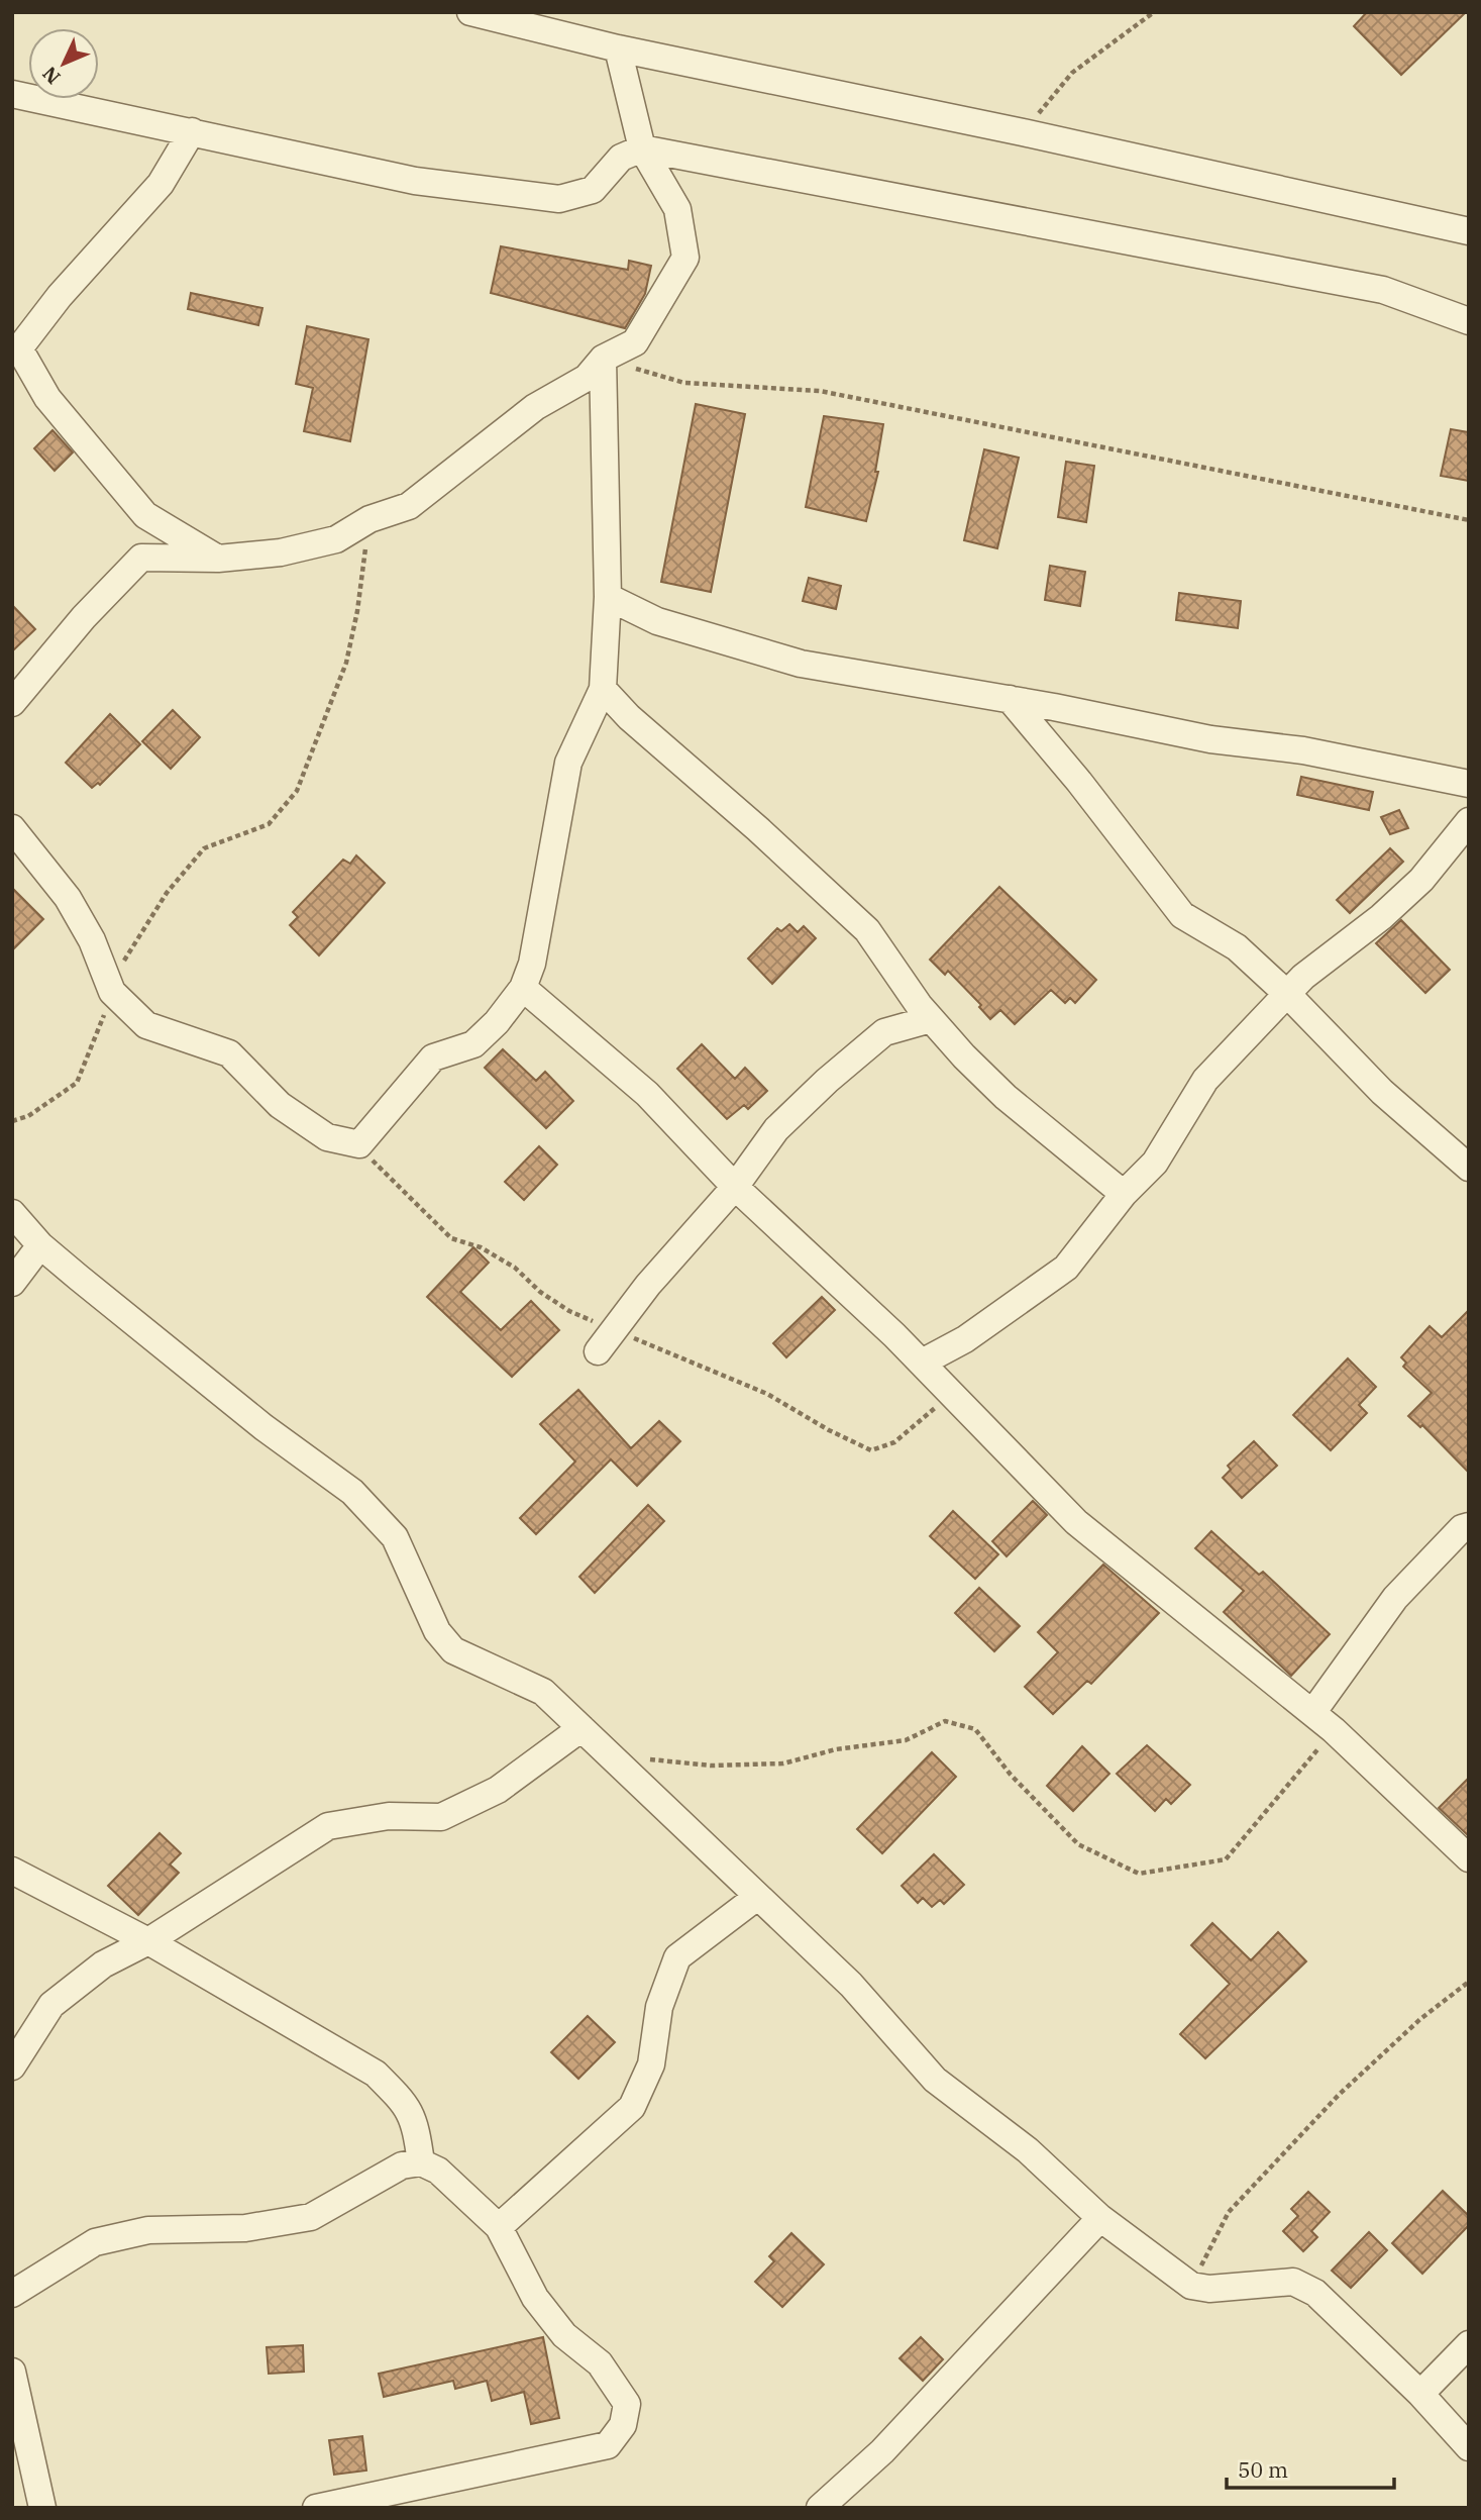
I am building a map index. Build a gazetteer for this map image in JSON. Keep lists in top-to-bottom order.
{
  "scale_bar": "50 m",
  "north": "bottom left"
}
